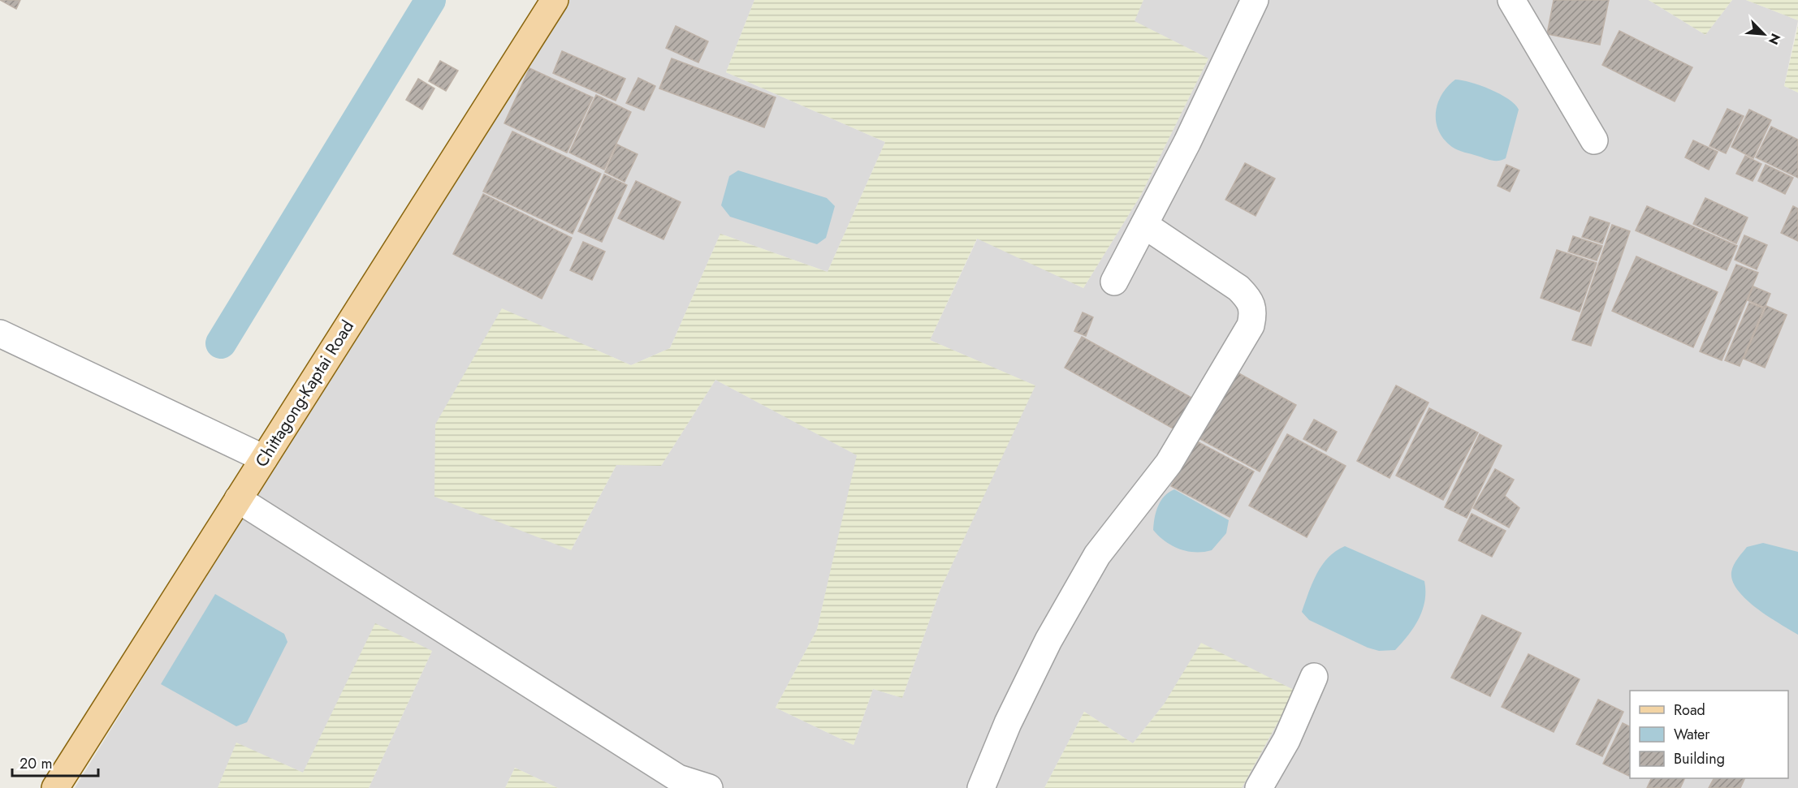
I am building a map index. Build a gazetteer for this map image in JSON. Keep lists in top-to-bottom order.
{
  "streets": {
    "main road": ["Chittagong-Kaptai Road"]
  },
  "legend": ["Road", "Water", "Building"],
  "scale_bar": "20 m",
  "north": "bottom right"
}
